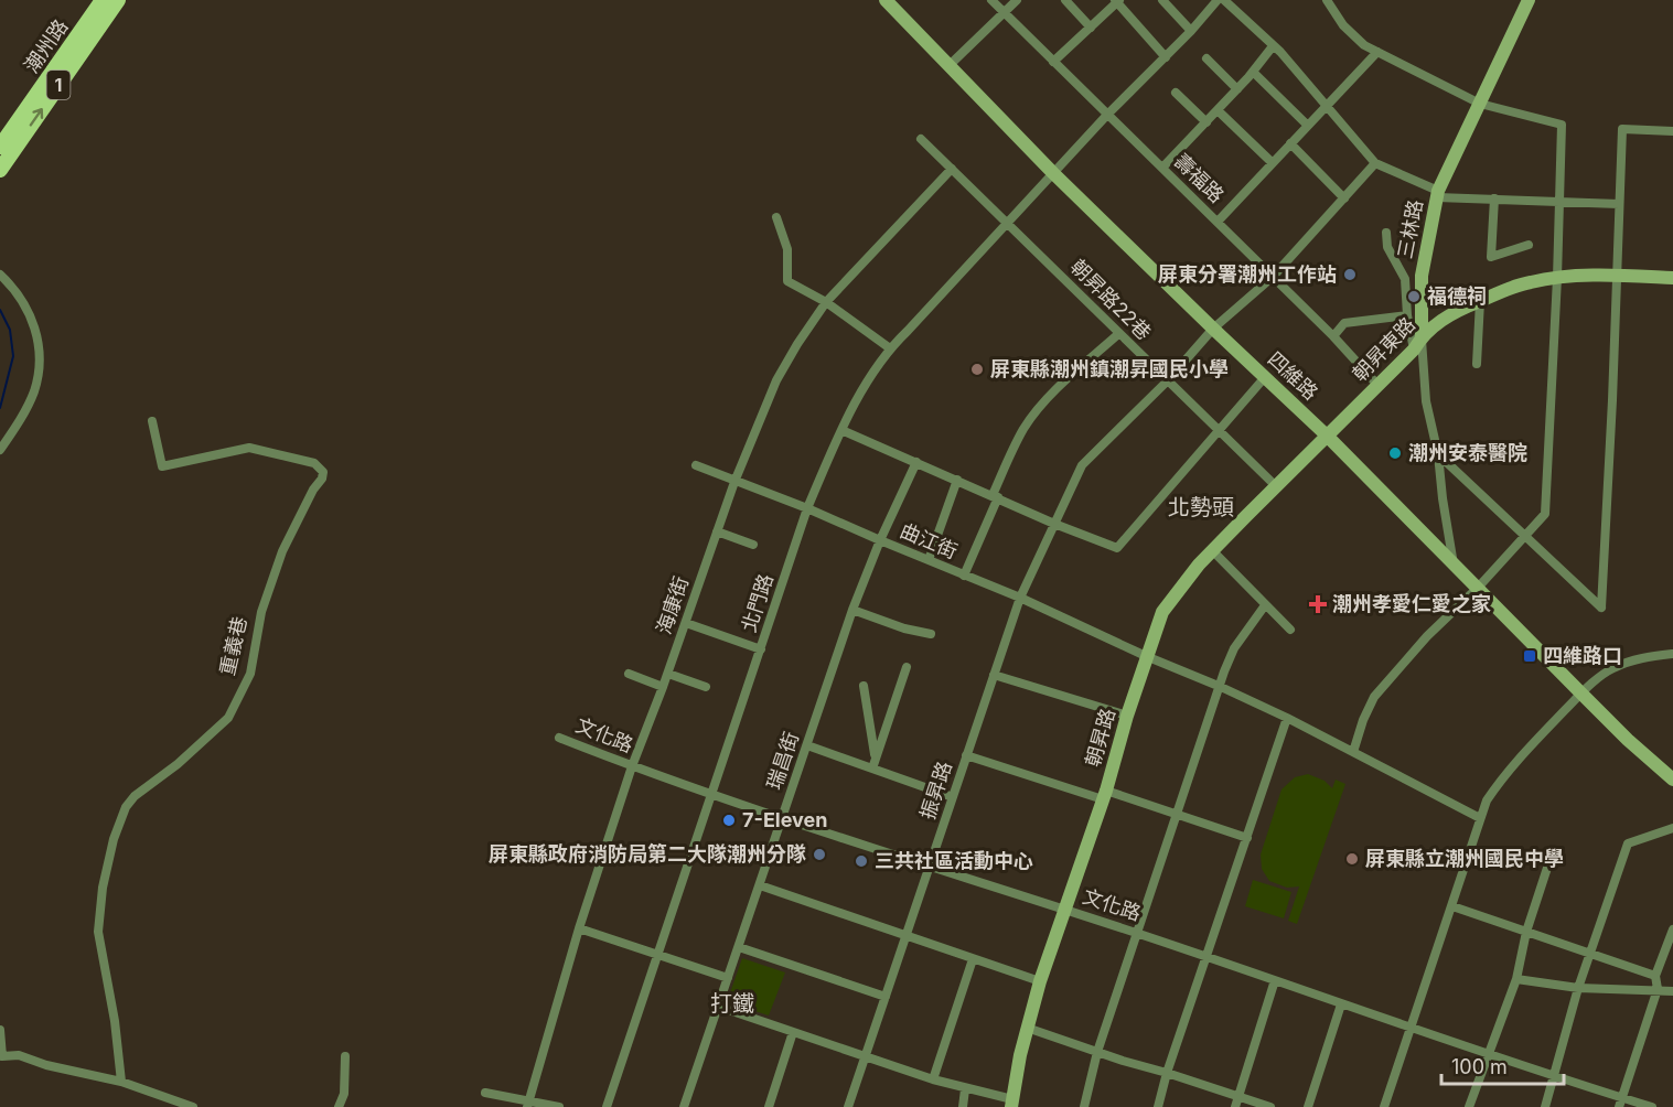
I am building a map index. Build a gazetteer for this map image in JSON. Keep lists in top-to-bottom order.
{
  "streets": {
    "main road": [
      "潮州路",
      "1",
      "三林路",
      "朝昇東路",
      "四維路",
      "朝昇路"
    ],
    "street": [
      "壽福路",
      "朝昇路22巷",
      "曲江街",
      "北門路",
      "海康街",
      "重義巷",
      "文化路",
      "瑞昌街",
      "振昇路"
    ]
  },
  "crossings": [
    ["壽福路", "朝昇東路"],
    ["壽福路", "北門路"],
    ["壽福路", "振昇路"],
    ["三林路", "朝昇東路"],
    ["三林路", "四維路"],
    ["朝昇路22巷", "北門路"],
    ["朝昇路22巷", "海康街"],
    ["朝昇路22巷", "朝昇路"],
    ["朝昇路22巷", "振昇路"],
    ["朝昇東路", "四維路"],
    ["朝昇東路", "朝昇路"],
    ["四維路", "北門路"],
    ["四維路", "朝昇路"],
    ["四維路", "振昇路"],
    ["曲江街", "北門路"],
    ["曲江街", "海康街"],
    ["曲江街", "朝昇路"],
    ["曲江街", "瑞昌街"],
    ["曲江街", "振昇路"],
    ["北門路", "文化路"],
    ["海康街", "文化路"],
    ["文化路", "朝昇路"],
    ["文化路", "瑞昌街"],
    ["文化路", "振昇路"]
  ],
  "districts": ["北勢頭", "打鐵"],
  "places": {
    "other": [
      "屏東分署潮州工作站",
      "福德祠",
      "屏東縣潮州鎮潮昇國民小學",
      "潮州安泰醫院",
      "7-Eleven",
      "屏東縣政府消防局第二大隊潮州分隊",
      "屏東縣立潮州國民中學",
      "三共社區活動中心"
    ],
    "health": ["潮州孝愛仁愛之家"],
    "transit": ["四維路口"]
  },
  "scale_bar": "100 m"
}
